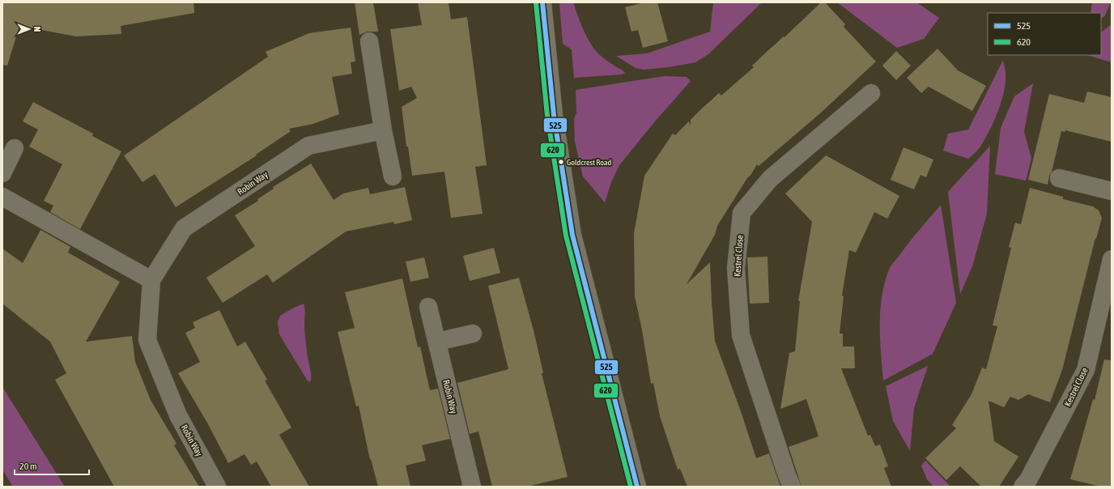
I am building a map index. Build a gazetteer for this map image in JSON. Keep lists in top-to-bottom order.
{
  "streets": {
    "street": ["Robin Way", "Kestrel Close"]
  },
  "places": ["Goldcrest Road"],
  "lines": ["transit line 525", "transit line 620"],
  "legend": ["525", "620"],
  "scale_bar": "20 m",
  "north": "right"
}
